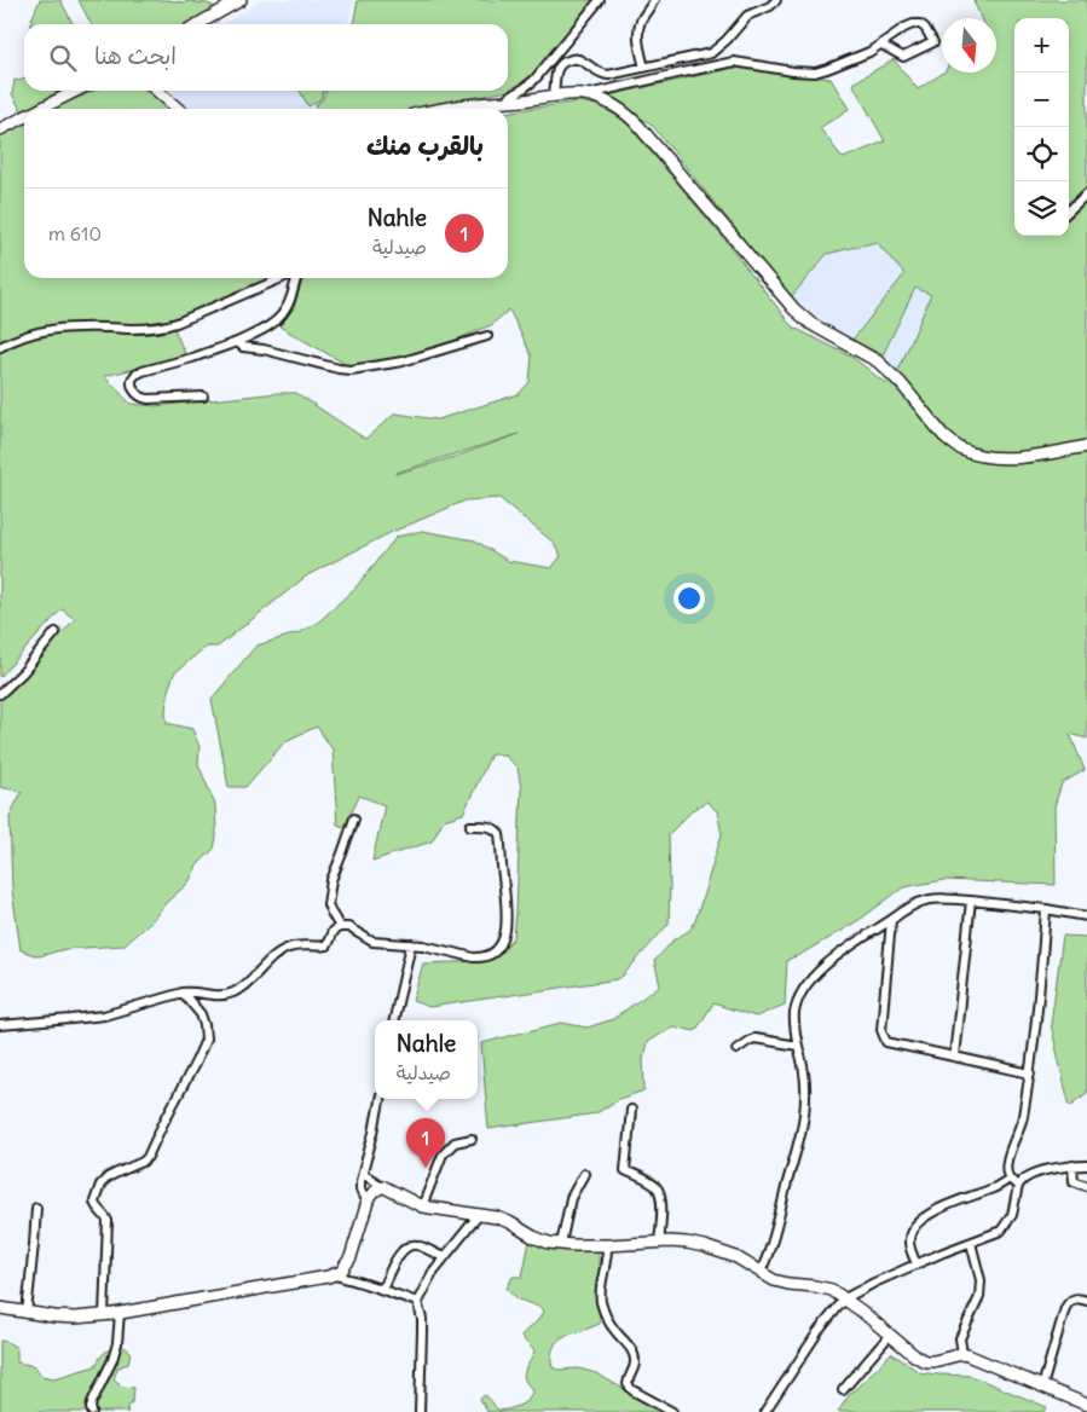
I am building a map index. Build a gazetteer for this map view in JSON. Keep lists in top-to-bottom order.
{
  "north": "bottom",
  "page": {
    "map_buttons": ["+", "−"],
    "search": "ابحث هنا",
    "heading": "بالقرب منك",
    "list": [
      {
        "mark": "1",
        "name": "Nahle",
        "note": "صيدلية",
        "value": "610 m"
      }
    ],
    "popup": ["Nahle", "صيدلية"],
    "pins": "1"
  }
}
